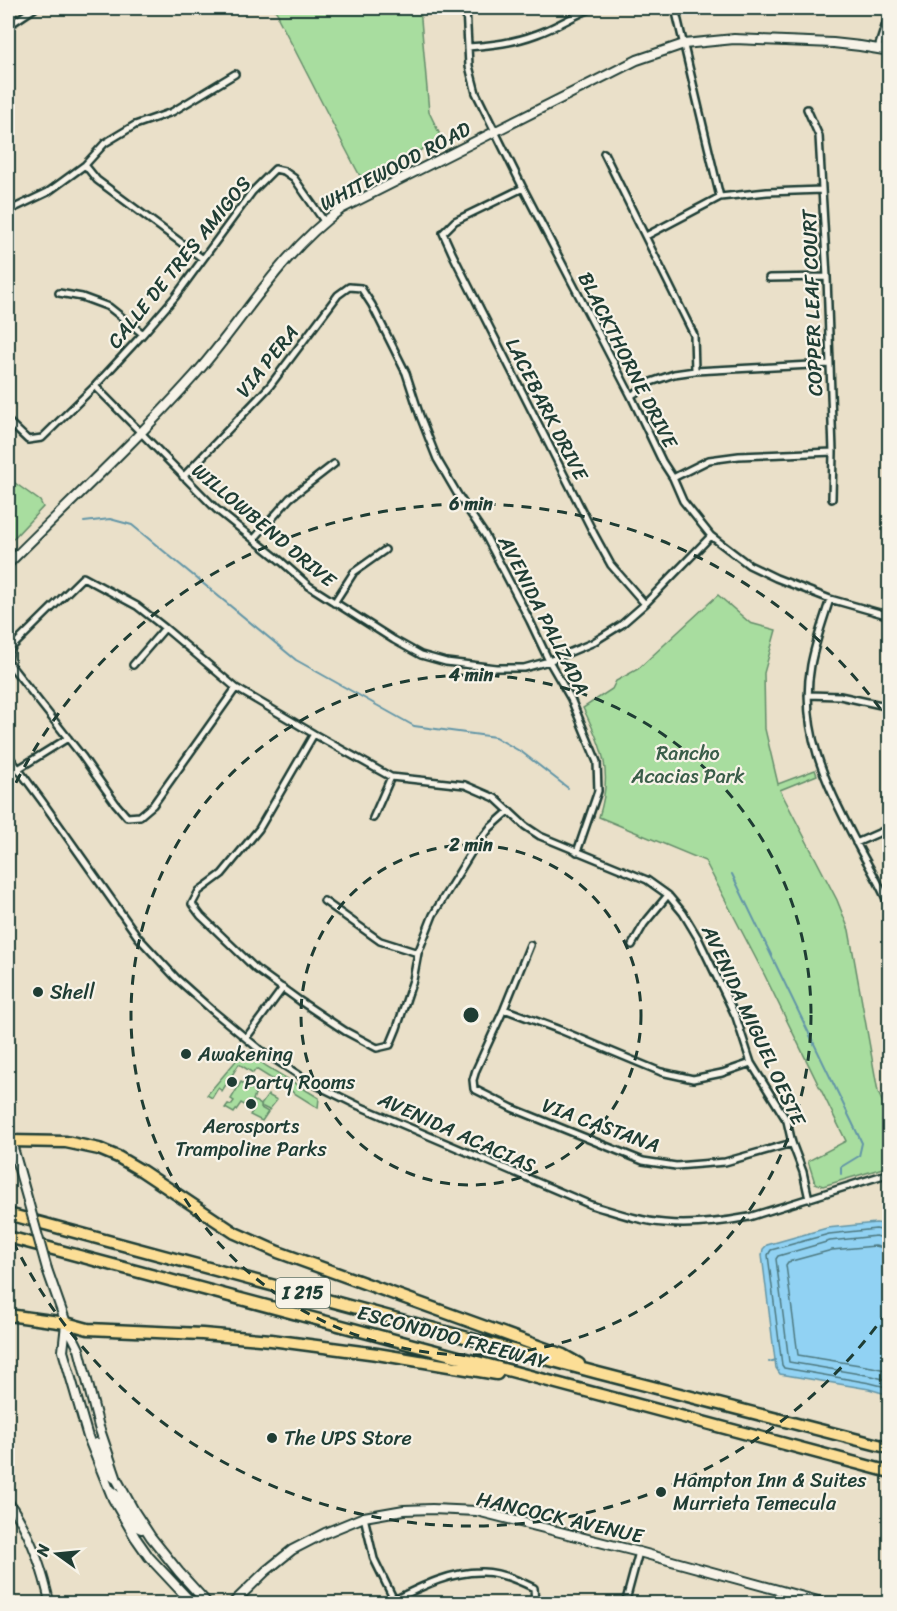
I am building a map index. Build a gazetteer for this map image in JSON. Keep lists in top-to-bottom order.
{
  "streets": {
    "highway": ["I 215", "ESCONDIDO FREEWAY"],
    "main road": ["WHITEWOOD ROAD", "HANCOCK AVENUE"],
    "street": [
      "CALLE DE TRES AMIGOS",
      "COPPER LEAF COURT",
      "BLACKTHORNE DRIVE",
      "VIA PERA",
      "LACEBARK DRIVE",
      "WILLOWBEND DRIVE",
      "AVENIDA PALIZADA",
      "AVENIDA MIGUEL OESTE",
      "VIA CASTANA",
      "AVENIDA ACACIAS"
    ]
  },
  "crossings": [
    ["WHITEWOOD ROAD", "CALLE DE TRES AMIGOS"],
    ["WHITEWOOD ROAD", "BLACKTHORNE DRIVE"],
    ["WHITEWOOD ROAD", "WILLOWBEND DRIVE"],
    ["CALLE DE TRES AMIGOS", "WILLOWBEND DRIVE"],
    ["BLACKTHORNE DRIVE", "LACEBARK DRIVE"],
    ["BLACKTHORNE DRIVE", "WILLOWBEND DRIVE"],
    ["VIA PERA", "WILLOWBEND DRIVE"],
    ["VIA PERA", "AVENIDA PALIZADA"],
    ["LACEBARK DRIVE", "WILLOWBEND DRIVE"],
    ["WILLOWBEND DRIVE", "AVENIDA PALIZADA"],
    ["AVENIDA PALIZADA", "AVENIDA MIGUEL OESTE"],
    ["AVENIDA MIGUEL OESTE", "VIA CASTANA"],
    ["AVENIDA MIGUEL OESTE", "AVENIDA ACACIAS"]
  ],
  "parks": ["Rancho Acacias Park"],
  "places": [
    "Shell",
    "Awakening",
    "Party Rooms",
    "Aerosports Trampoline Parks",
    "The UPS Store",
    "Hampton Inn & Suites Murrieta Temecula"
  ],
  "north": "left",
  "rings": ["6 min", "4 min", "2 min"]
}
